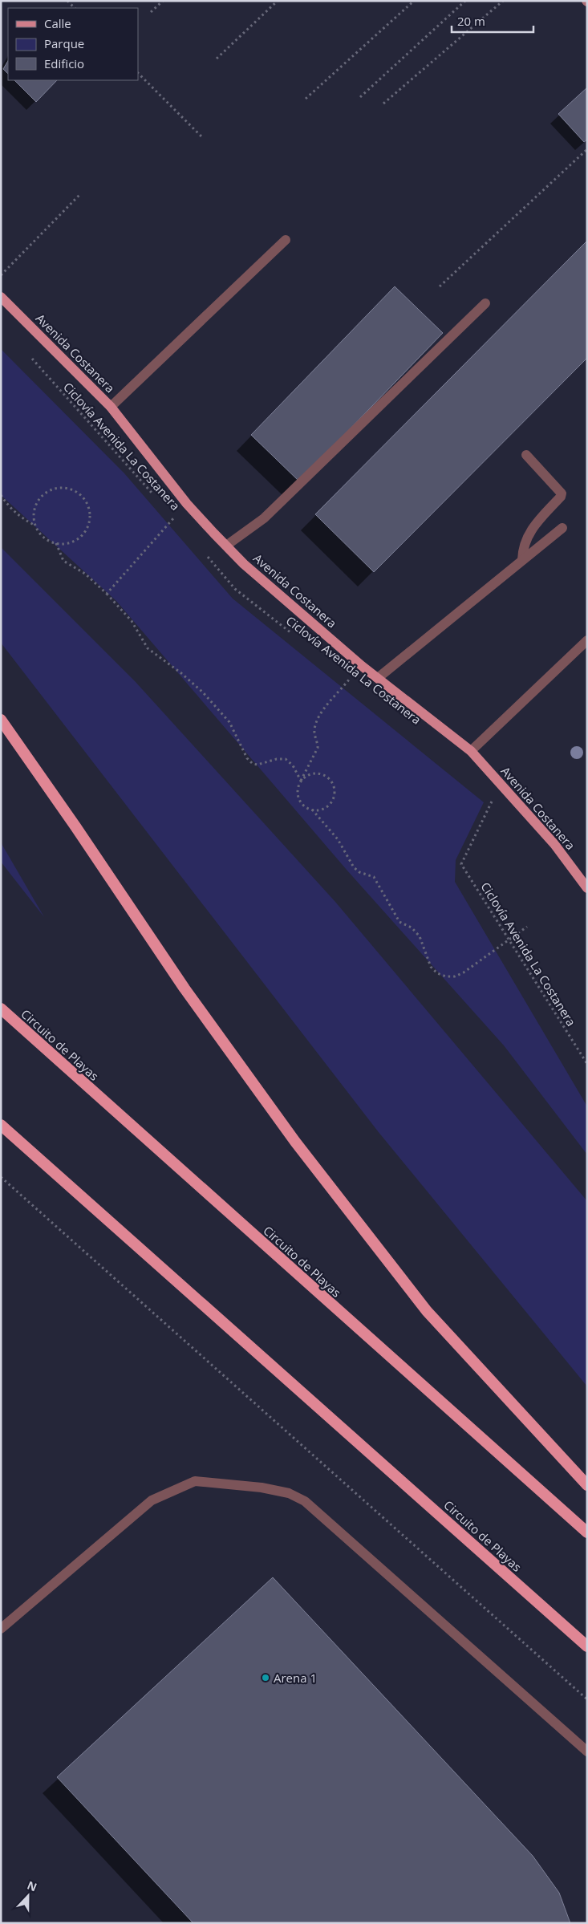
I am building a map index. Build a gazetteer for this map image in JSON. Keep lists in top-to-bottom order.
{
  "streets": {
    "highway": ["Circuito de Playas"],
    "main road": ["Avenida Costanera"],
    "path": ["Ciclovía Avenida La Costanera"]
  },
  "places": ["Arena 1"],
  "legend": ["Calle", "Parque", "Edificio"],
  "scale_bar": "20 m",
  "north": "top"
}
